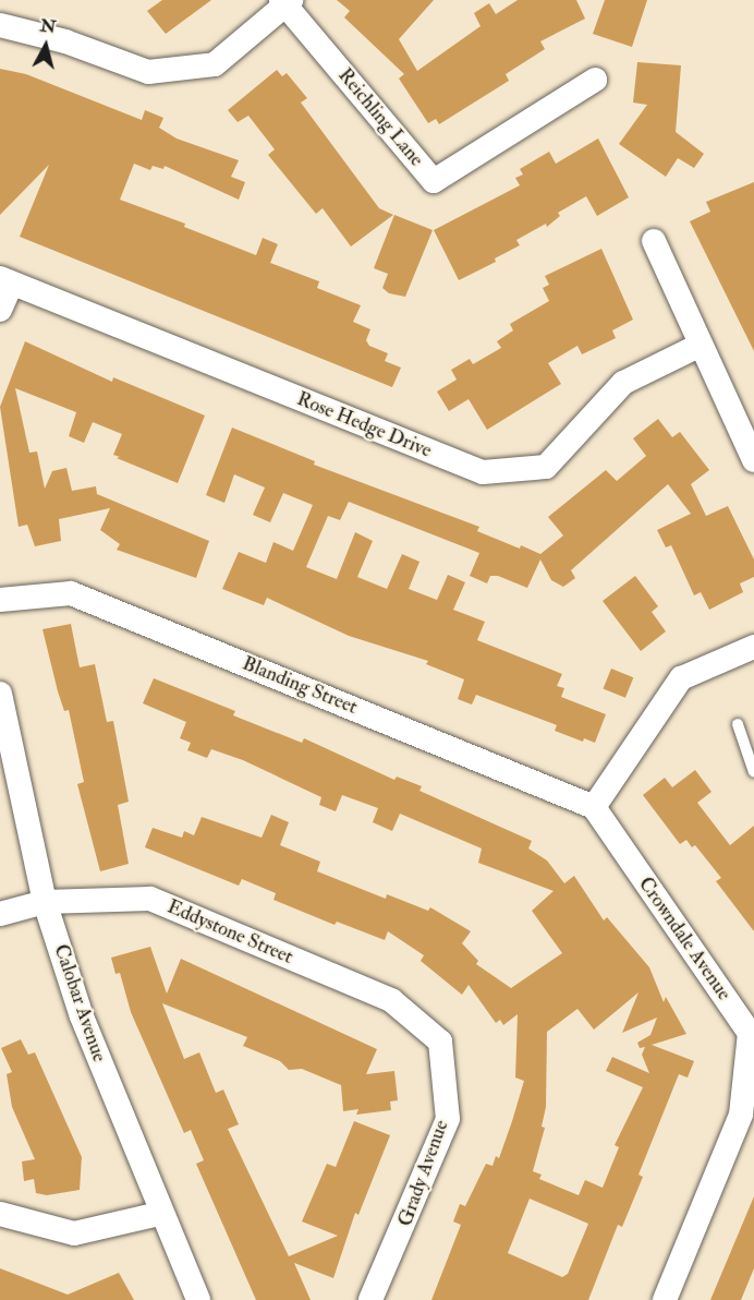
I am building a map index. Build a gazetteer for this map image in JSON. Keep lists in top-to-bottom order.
{
  "streets": {
    "street": [
      "Reichling Lane",
      "Rose Hedge Drive",
      "Blanding Street",
      "Eddystone Street",
      "Crowndale Avenue",
      "Calobar Avenue",
      "Grady Avenue"
    ]
  },
  "crossings": [
    ["Blanding Street", "Crowndale Avenue"],
    ["Eddystone Street", "Calobar Avenue"],
    ["Eddystone Street", "Grady Avenue"]
  ],
  "north": "top"
}
